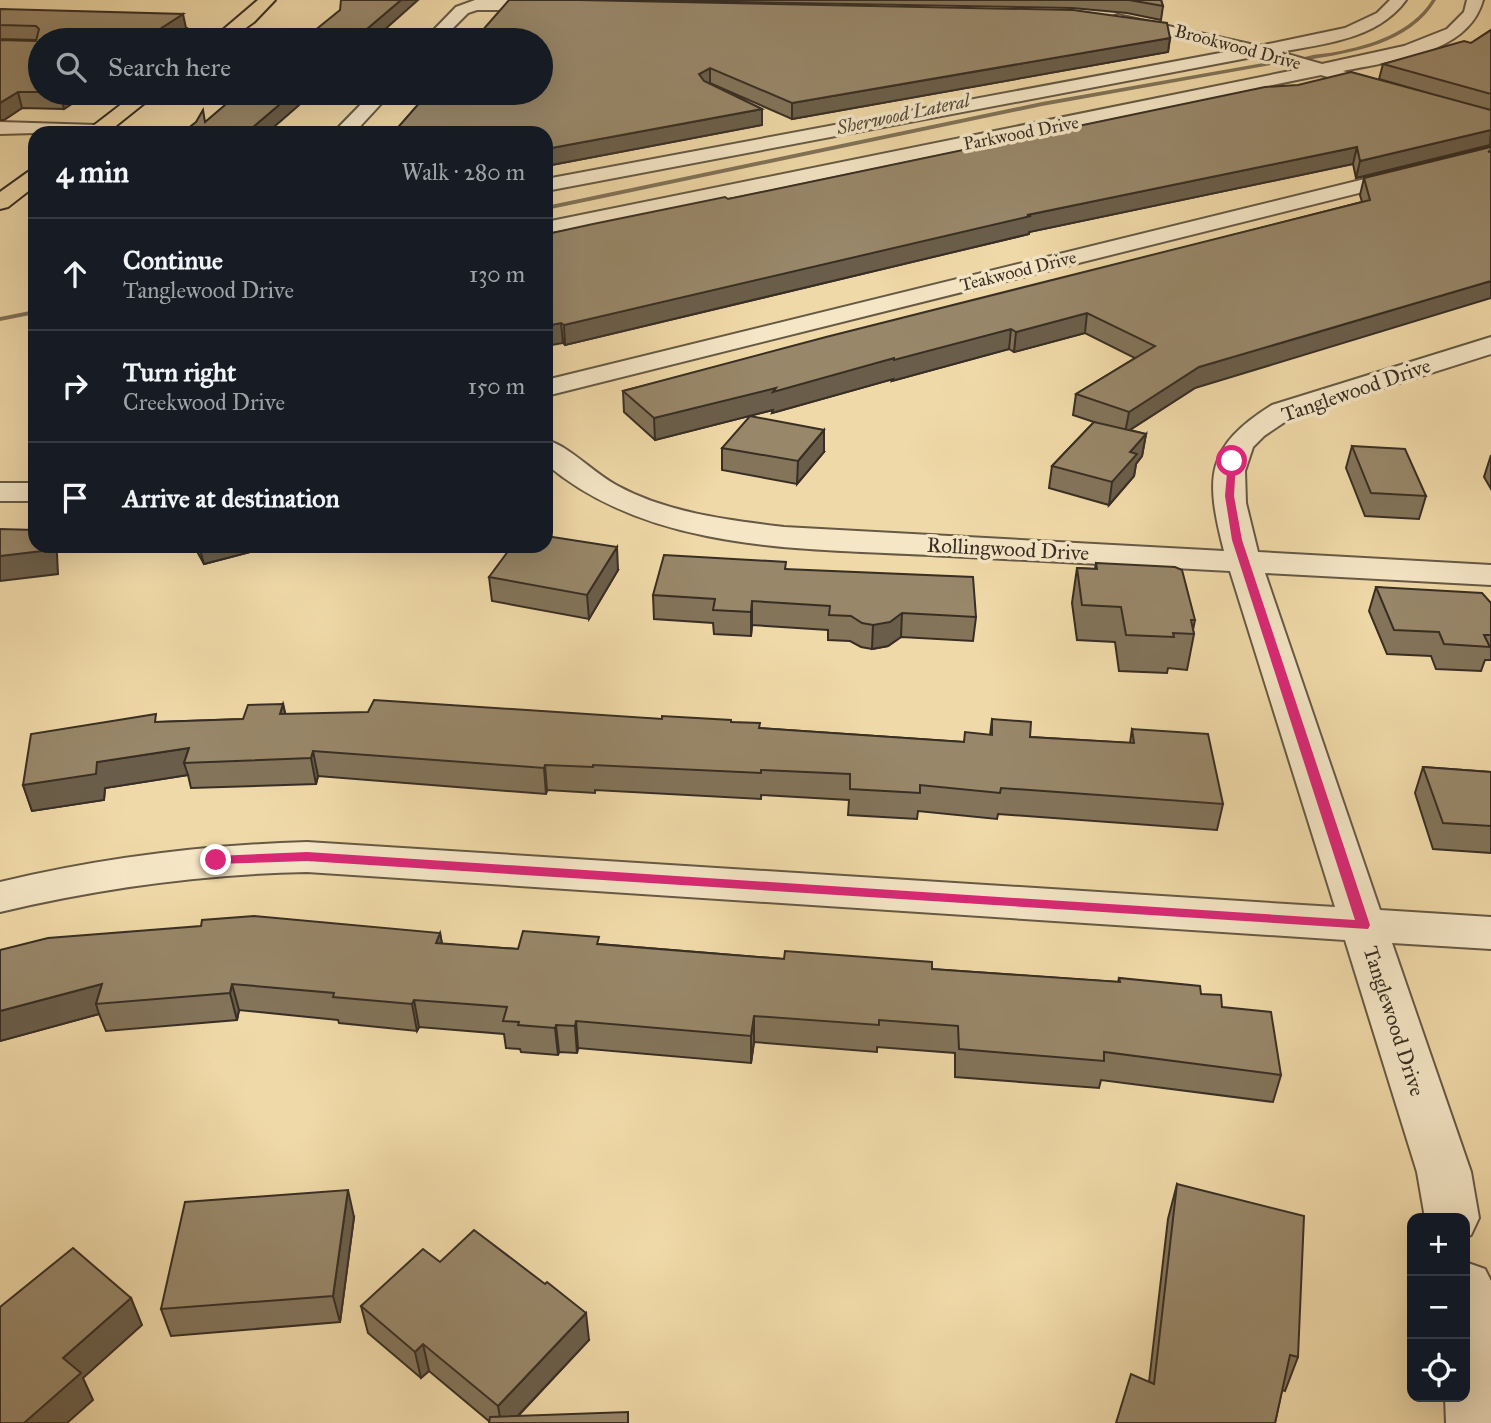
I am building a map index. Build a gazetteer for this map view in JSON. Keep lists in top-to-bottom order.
{
  "streets": {
    "street": [
      "Brookwood Drive",
      "Parkwood Drive",
      "Teakwood Drive",
      "Tanglewood Drive",
      "Rollingwood Drive"
    ]
  },
  "crossings": [
    ["Brookwood Drive", "Parkwood Drive"],
    ["Tanglewood Drive", "Rollingwood Drive"]
  ],
  "water": ["Sherwood Lateral"],
  "page": {
    "search": "Search here",
    "heading": ["4 min", "Walk · 280 m"],
    "list": [
      ["Continue", "Tanglewood Drive", "130 m"],
      ["Turn right", "Creekwood Drive", "150 m"],
      "Arrive at destination"
    ],
    "map_buttons": ["+", "−"]
  }
}
